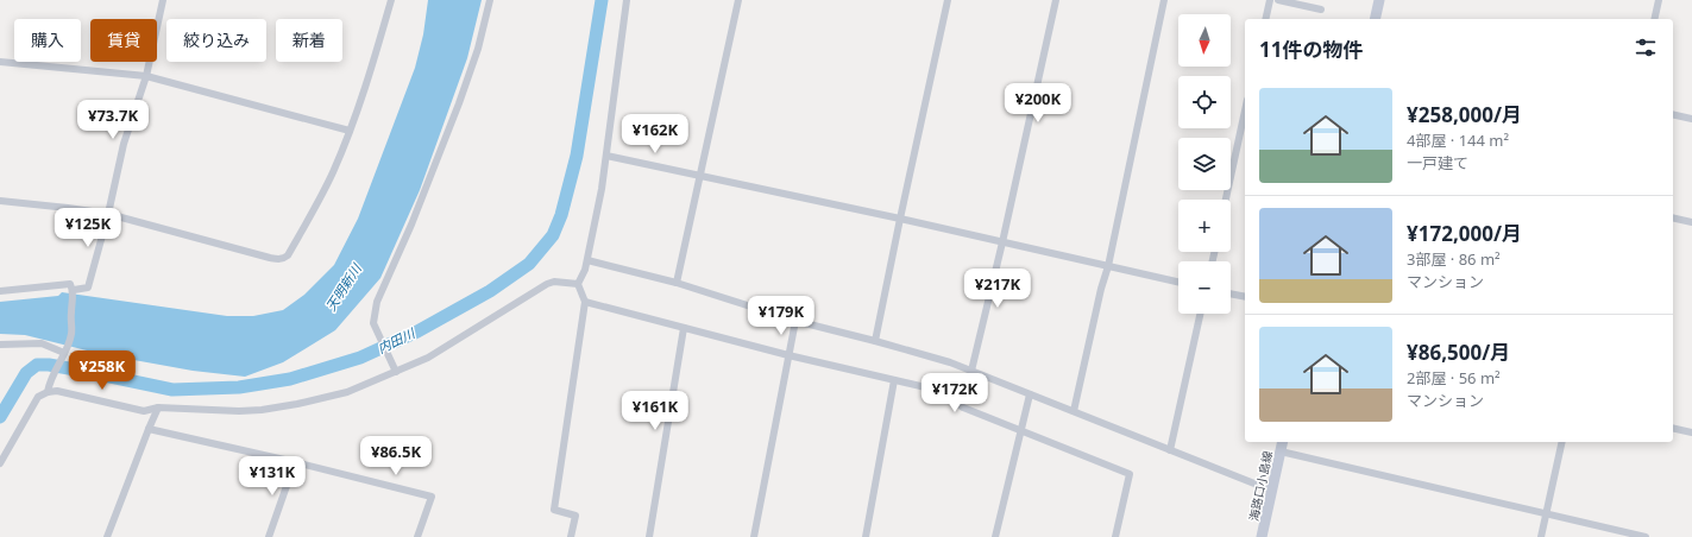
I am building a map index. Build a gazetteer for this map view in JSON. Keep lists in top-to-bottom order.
{
  "streets": {
    "main road": ["海路口小島線"]
  },
  "water": ["天明新川", "内田川"],
  "north": "bottom",
  "page": {
    "map_buttons": ["+", "−"],
    "chip": [
      "購入",
      "賃貸",
      "絞り込み",
      "新着"
    ],
    "heading": "11件の物件",
    "list": [
      {
        "name": "¥258,000/月",
        "note": "4部屋 · 144 m² · 一戸建て"
      },
      {
        "name": "¥172,000/月",
        "note": "3部屋 · 86 m² · マンション"
      },
      {
        "name": "¥86,500/月",
        "note": "2部屋 · 56 m² · マンション"
      }
    ],
    "price": [
      "¥200K",
      "¥73.7K",
      "¥162K",
      "¥125K",
      "¥217K",
      "¥179K",
      "¥258K",
      "¥172K",
      "¥161K",
      "¥86.5K",
      "¥131K"
    ]
  }
}
